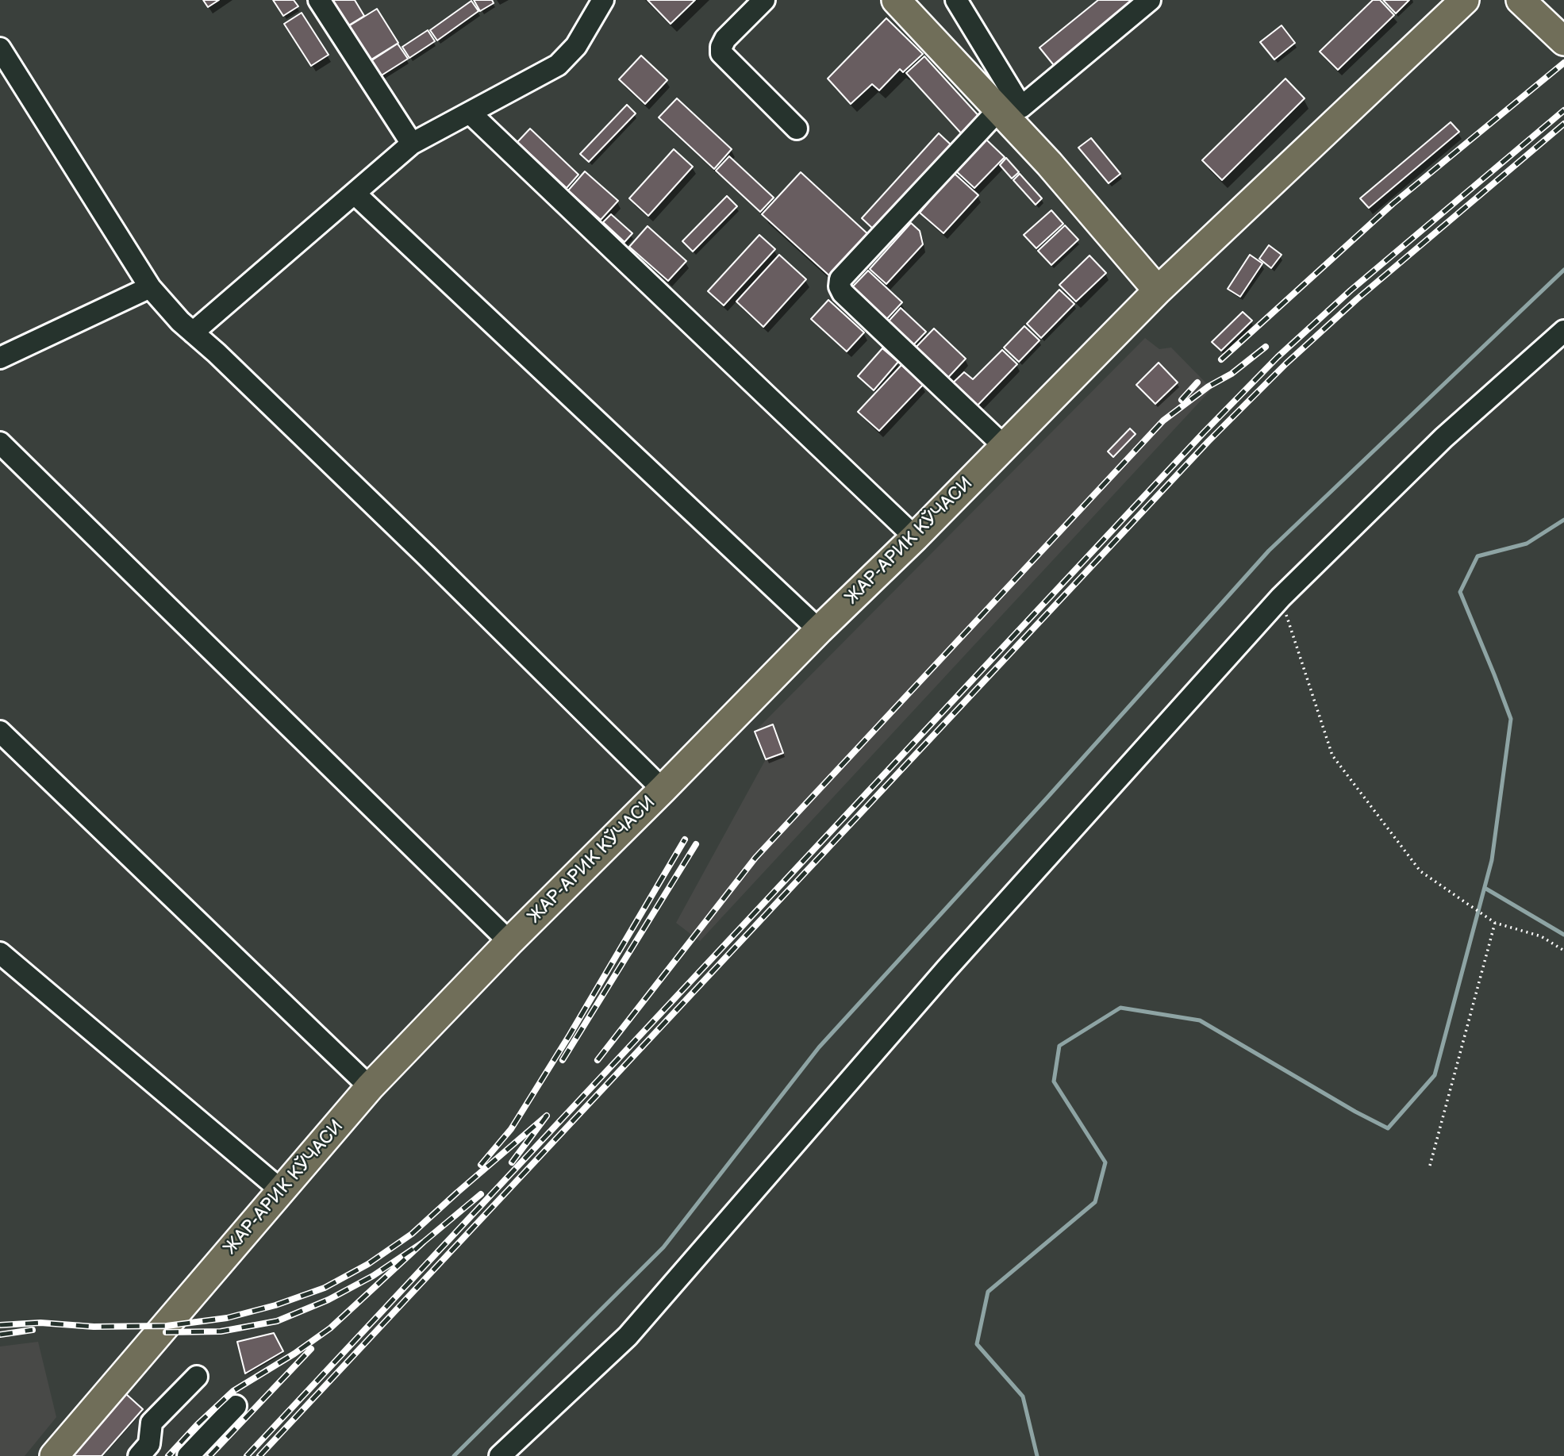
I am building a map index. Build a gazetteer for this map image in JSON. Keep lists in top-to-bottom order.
{
  "streets": {
    "main road": ["ЖАР-АРИК КЎЧАСИ"]
  }
}
